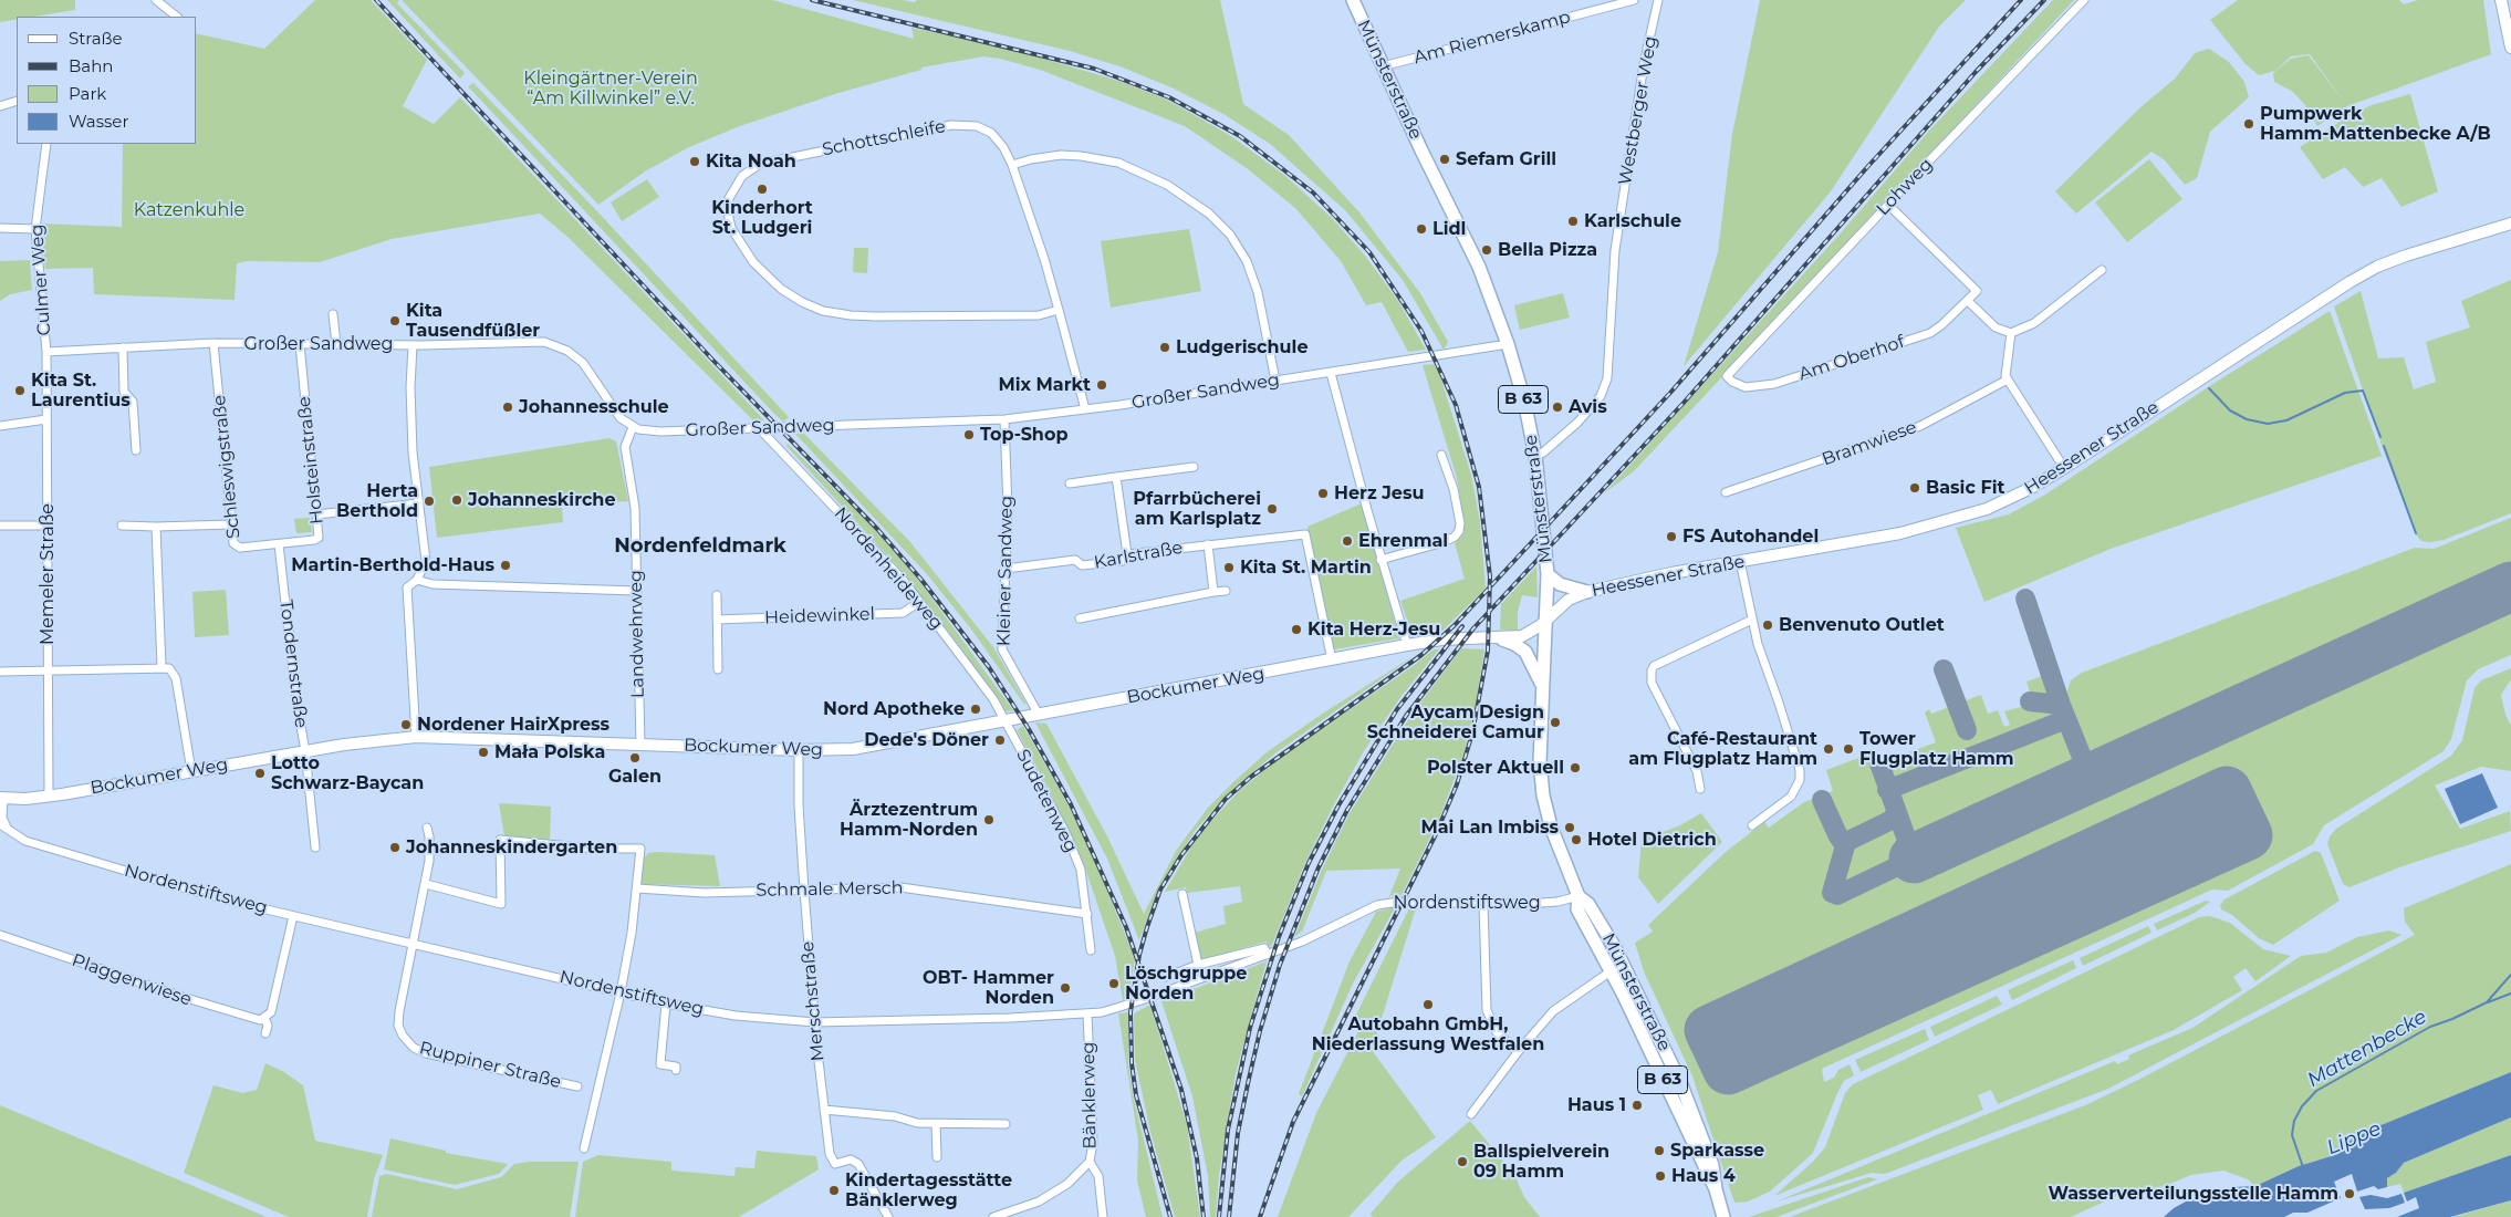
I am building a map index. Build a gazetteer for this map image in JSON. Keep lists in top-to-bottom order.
{
  "streets": {
    "main road": [
      "Münsterstraße",
      "B 63",
      "Heessener Straße",
      "Bockumer Weg"
    ],
    "street": [
      "Am Riemerskamp",
      "Westberger Weg",
      "Schottschleife",
      "Lohweg",
      "Culmer Weg",
      "Großer Sandweg",
      "Am Oberhof",
      "Bramwiese",
      "Holsteinstraße",
      "Schleswigstraße",
      "Karlstraße",
      "Nordenheideweg",
      "Kleiner Sandweg",
      "Memeler Straße",
      "Heidewinkel",
      "Landwehrweg",
      "Tondernstraße",
      "Sudetenweg",
      "Nordenstiftsweg",
      "Schmale Mersch",
      "Plaggenwiese",
      "Merschstraße",
      "Ruppiner Straße",
      "Bänklerweg"
    ]
  },
  "crossings": [
    ["Am Riemerskamp", "Münsterstraße"],
    ["Münsterstraße", "Westberger Weg"],
    ["Münsterstraße", "Großer Sandweg"],
    ["Münsterstraße", "Heessener Straße"],
    ["Münsterstraße", "Bockumer Weg"],
    ["Münsterstraße", "Nordenstiftsweg"],
    ["Schottschleife", "Großer Sandweg"],
    ["Lohweg", "Am Oberhof"],
    ["Culmer Weg", "Großer Sandweg"],
    ["Culmer Weg", "Memeler Straße"],
    ["Großer Sandweg", "Holsteinstraße"],
    ["Großer Sandweg", "Schleswigstraße"],
    ["Großer Sandweg", "Nordenheideweg"],
    ["Großer Sandweg", "Kleiner Sandweg"],
    ["Großer Sandweg", "Memeler Straße"],
    ["Großer Sandweg", "Landwehrweg"],
    ["Heessener Straße", "Bockumer Weg"],
    ["Holsteinstraße", "Schleswigstraße"],
    ["Holsteinstraße", "Tondernstraße"],
    ["Schleswigstraße", "Tondernstraße"],
    ["Karlstraße", "Kleiner Sandweg"],
    ["Karlstraße", "Bockumer Weg"],
    ["Nordenheideweg", "Heidewinkel"],
    ["Nordenheideweg", "Bockumer Weg"],
    ["Nordenheideweg", "Sudetenweg"],
    ["Kleiner Sandweg", "Bockumer Weg"],
    ["Memeler Straße", "Bockumer Weg"],
    ["Landwehrweg", "Bockumer Weg"],
    ["Tondernstraße", "Bockumer Weg"],
    ["Bockumer Weg", "Sudetenweg"],
    ["Bockumer Weg", "Nordenstiftsweg"],
    ["Bockumer Weg", "Merschstraße"],
    ["Sudetenweg", "Schmale Mersch"],
    ["Nordenstiftsweg", "Merschstraße"],
    ["Nordenstiftsweg", "Ruppiner Straße"],
    ["Nordenstiftsweg", "Bänklerweg"],
    ["Schmale Mersch", "Merschstraße"]
  ],
  "districts": ["Nordenfeldmark"],
  "water": ["Mattenbecke", "Lippe"],
  "parks": ["Kleingärtner-Verein “Am Killwinkel” e.V.", "Katzenkuhle"],
  "places": [
    "Pumpwerk Hamm-Mattenbecke A/B",
    "Sefam Grill",
    "Kita Noah",
    "Kinderhort St. Ludgeri",
    "Karlschule",
    "Lidl",
    "Bella Pizza",
    "Kita Tausendfüßler",
    "Ludgerischule",
    "Mix Markt",
    "Kita St. Laurentius",
    "Johannesschule",
    "Avis",
    "Top-Shop",
    "Basic Fit",
    "Herz Jesu",
    "Johanneskirche",
    "Herta Berthold",
    "Pfarrbücherei am Karlsplatz",
    "FS Autohandel",
    "Ehrenmal",
    "Martin-Berthold-Haus",
    "Kita St. Martin",
    "Benvenuto Outlet",
    "Kita Herz-Jesu",
    "Nord Apotheke",
    "Aycam Design Schneiderei Camur",
    "Nordener HairXpress",
    "Dede's Döner",
    "Café-Restaurant am Flugplatz Hamm",
    "Tower Flugplatz Hamm",
    "Mała Polska",
    "Galen",
    "Polster Aktuell",
    "Lotto Schwarz-Baycan",
    "Ärztezentrum Hamm-Norden",
    "Mai Lan Imbiss",
    "Hotel Dietrich",
    "Johanneskindergarten",
    "Löschgruppe Norden",
    "OBT- Hammer Norden",
    "Autobahn GmbH, Niederlassung Westfalen",
    "Haus 1",
    "Sparkasse",
    "Ballspielverein 09 Hamm",
    "Haus 4",
    "Kindertagesstätte Bänklerweg",
    "Wasserverteilungsstelle Hamm"
  ],
  "legend": [
    "Straße",
    "Bahn",
    "Park",
    "Wasser"
  ]
}
